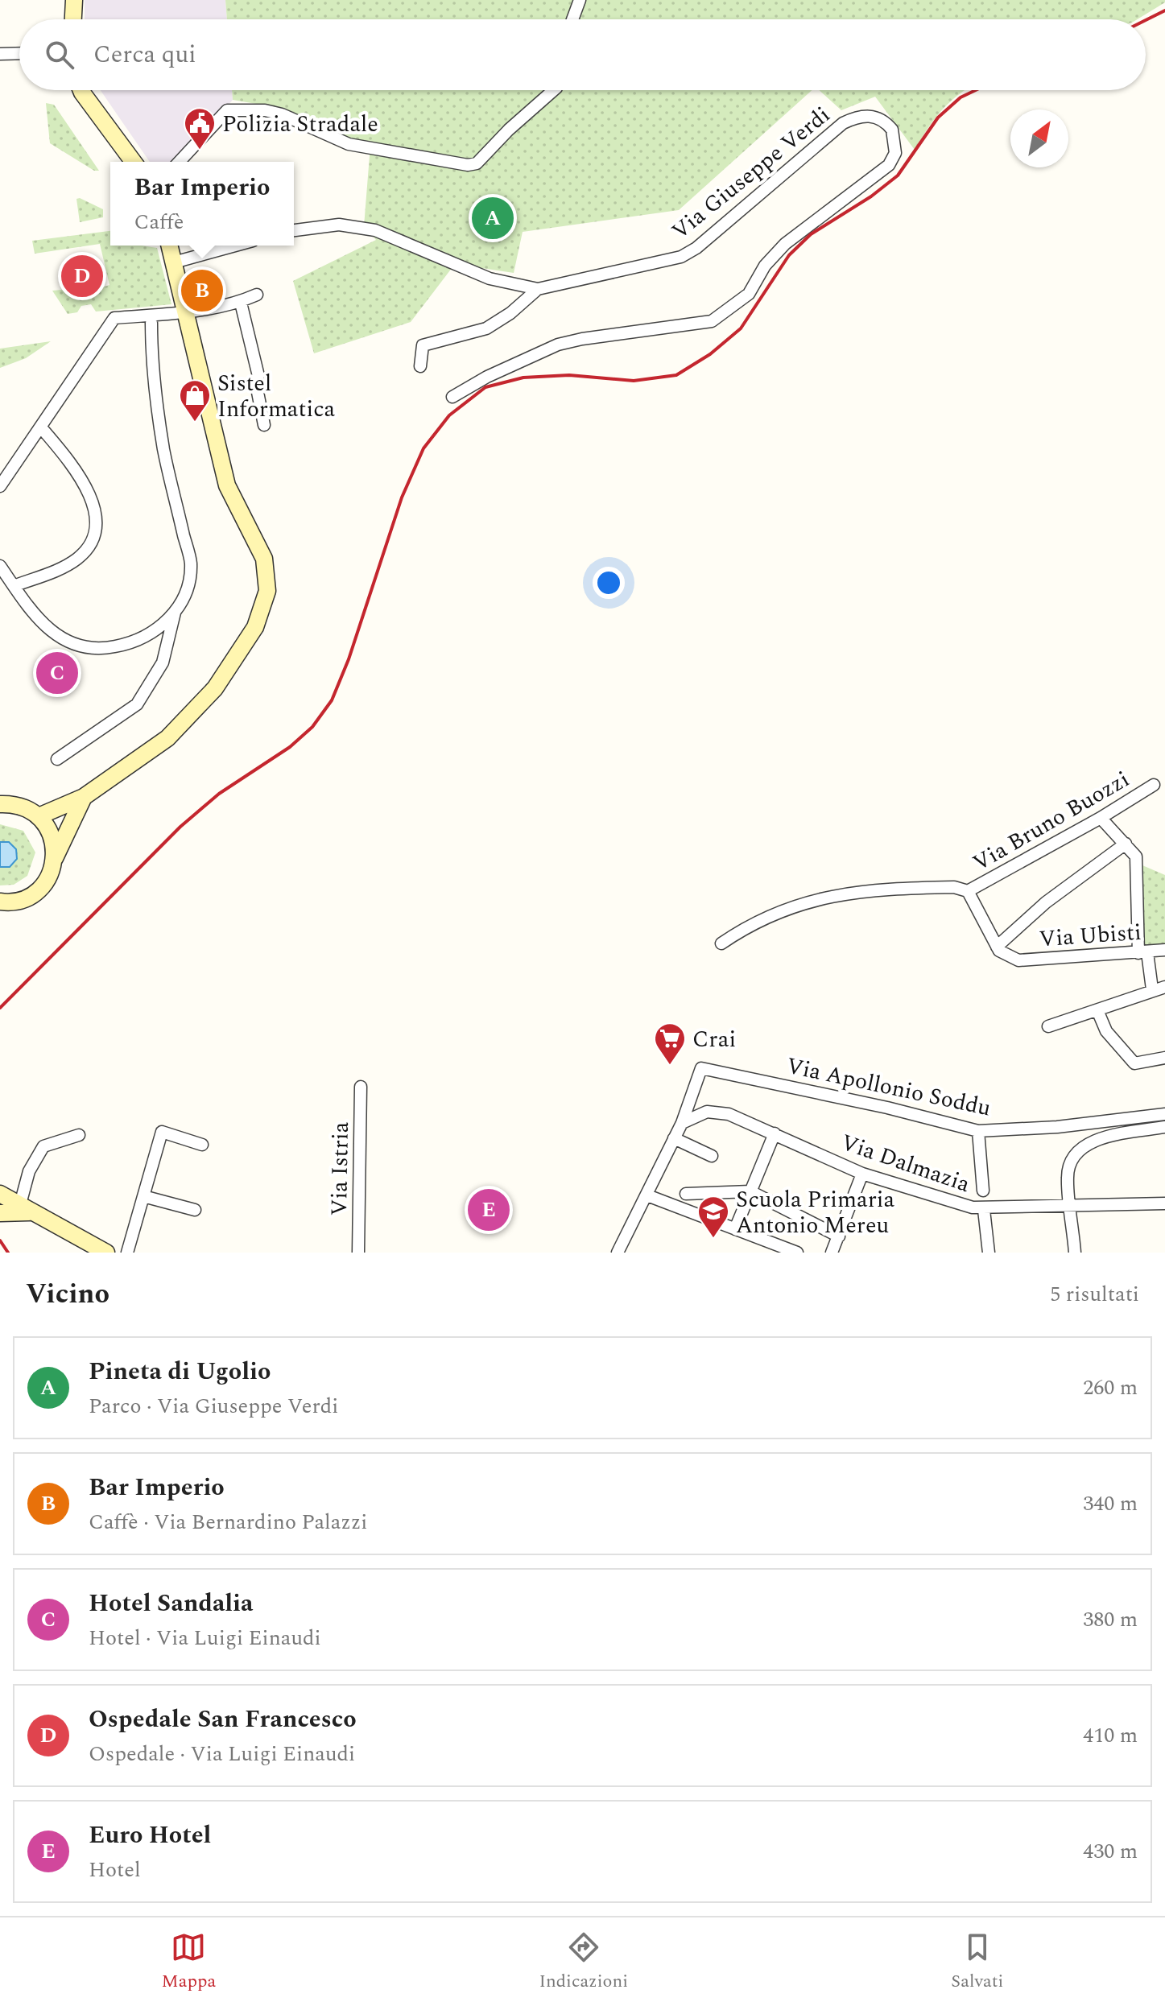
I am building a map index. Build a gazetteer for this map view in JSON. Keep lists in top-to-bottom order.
{
  "streets": {
    "street": [
      "Via Giuseppe Verdi",
      "Via Bruno Buozzi",
      "Via Ubisti",
      "Via Apollonio Soddu",
      "Via Dalmazia",
      "Via Istria"
    ]
  },
  "crossings": [
    ["Via Bruno Buozzi", "Via Ubisti"],
    ["Via Apollonio Soddu", "Via Dalmazia"]
  ],
  "places": {
    "public building": ["Polizia Stradale"],
    "shop": ["Sistel Informatica"],
    "supermarket": ["Crai"],
    "school or university": ["Scuola Primaria Antonio Mereu"]
  },
  "north": "top right",
  "page": {
    "search": "Cerca qui",
    "popup": ["Bar Imperio", "Caffè"],
    "pins": [
      "A",
      "D",
      "B",
      "C",
      "E"
    ],
    "heading": ["Vicino", "5 risultati"],
    "list": [
      {
        "mark": "A",
        "name": "Pineta di Ugolio",
        "note": "Parco · Via Giuseppe Verdi",
        "value": "260 m"
      },
      {
        "mark": "B",
        "name": "Bar Imperio",
        "note": "Caffè · Via Bernardino Palazzi",
        "value": "340 m"
      },
      {
        "mark": "C",
        "name": "Hotel Sandalia",
        "note": "Hotel · Via Luigi Einaudi",
        "value": "380 m"
      },
      {
        "mark": "D",
        "name": "Ospedale San Francesco",
        "note": "Ospedale · Via Luigi Einaudi",
        "value": "410 m"
      },
      {
        "mark": "E",
        "name": "Euro Hotel",
        "note": "Hotel",
        "value": "430 m"
      }
    ],
    "nav": ["Mappa", "Indicazioni", "Salvati"]
  }
}
